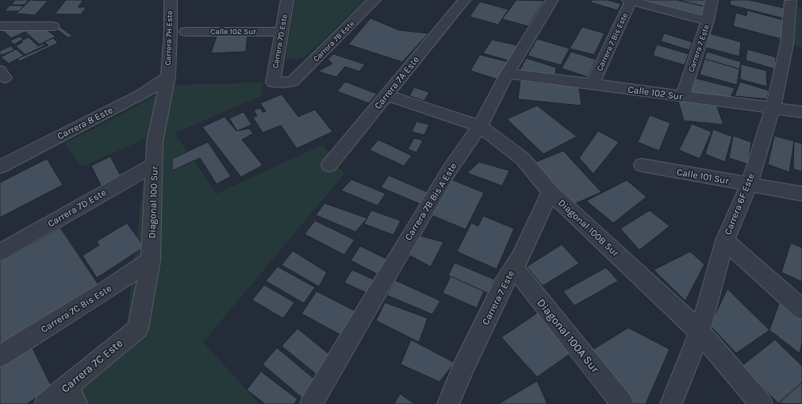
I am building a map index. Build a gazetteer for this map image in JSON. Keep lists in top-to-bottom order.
{
  "streets": {
    "street": [
      "Calle 102 Sur",
      "Carrera 7H Este",
      "Carrera 7D Este",
      "Carrera 7B Este",
      "Carrera 7 Bis Este",
      "Carrera 7 Este",
      "Carrera 7A Este",
      "Carrera 8 Este",
      "Calle 101 Sur",
      "Carrera 7B Bis A Este",
      "Diagonal 100 Sur",
      "Carrera 6F Este",
      "Diagonal 100B Sur",
      "Carrera 7C Bis Este",
      "Diagonal 100A Sur",
      "Carrera 7C Este"
    ]
  },
  "crossings": [
    ["Calle 102 Sur", "Carrera 7D Este"],
    ["Calle 102 Sur", "Carrera 7 Bis Este"],
    ["Calle 102 Sur", "Carrera 7 Este"],
    ["Calle 102 Sur", "Carrera 7B Bis A Este"],
    ["Calle 102 Sur", "Carrera 6F Este"],
    ["Carrera 7H Este", "Carrera 8 Este"],
    ["Carrera 7H Este", "Diagonal 100 Sur"],
    ["Carrera 7D Este", "Carrera 7B Este"],
    ["Carrera 7D Este", "Diagonal 100 Sur"],
    ["Carrera 7 Este", "Diagonal 100B Sur"],
    ["Carrera 7 Este", "Diagonal 100A Sur"],
    ["Carrera 7A Este", "Diagonal 100B Sur"],
    ["Carrera 8 Este", "Diagonal 100 Sur"],
    ["Calle 101 Sur", "Carrera 6F Este"],
    ["Carrera 7B Bis A Este", "Diagonal 100B Sur"],
    ["Diagonal 100 Sur", "Carrera 7C Bis Este"],
    ["Diagonal 100 Sur", "Carrera 7C Este"],
    ["Carrera 6F Este", "Diagonal 100B Sur"]
  ]
}
